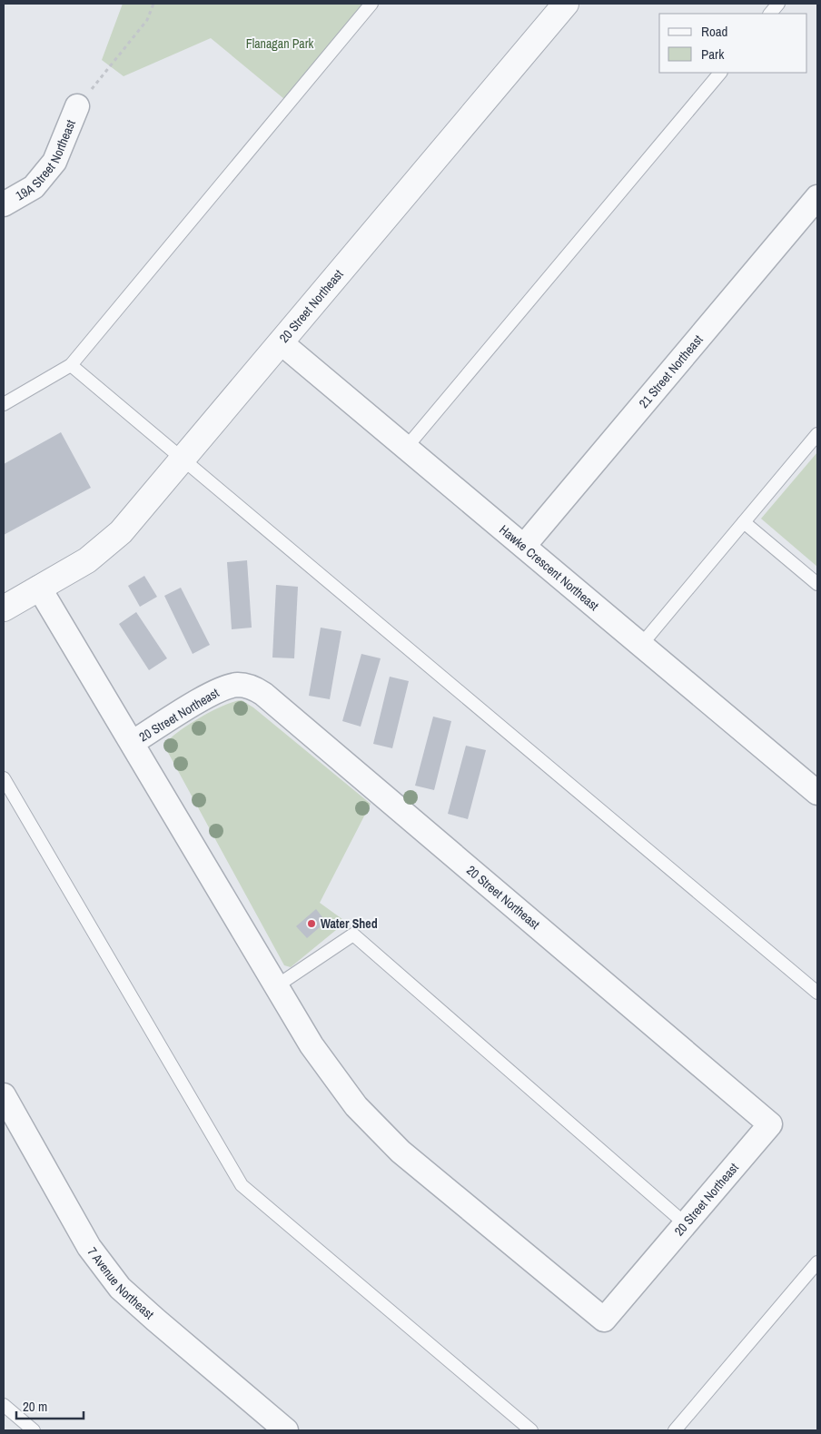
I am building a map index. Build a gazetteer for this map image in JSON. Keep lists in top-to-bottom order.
{
  "streets": {
    "street": [
      "19A Street Northeast",
      "20 Street Northeast",
      "21 Street Northeast",
      "Hawke Crescent Northeast",
      "7 Avenue Northeast"
    ]
  },
  "crossings": [
    ["20 Street Northeast", "Hawke Crescent Northeast"],
    ["21 Street Northeast", "Hawke Crescent Northeast"]
  ],
  "parks": ["Flanagan Park"],
  "places": ["Water Shed"],
  "legend": ["Road", "Park"],
  "scale_bar": "20 m"
}
